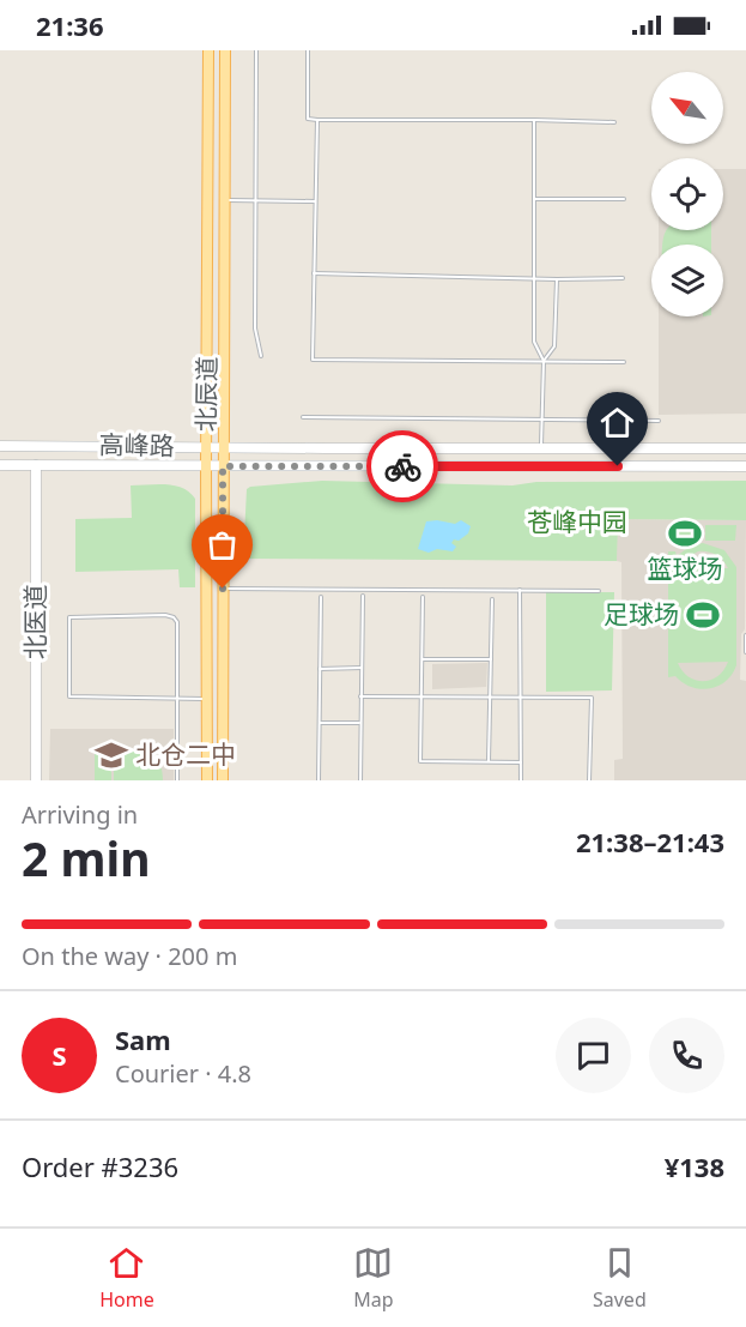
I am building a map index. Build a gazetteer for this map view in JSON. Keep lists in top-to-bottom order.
{
  "streets": {
    "main road": ["北辰道", "高峰路", "北医道"]
  },
  "crossings": [
    ["北辰道", "高峰路"],
    ["高峰路", "北医道"]
  ],
  "parks": ["苍峰中园"],
  "places": {
    "sports": ["篮球场", "足球场"],
    "school or university": ["北仓二中"]
  },
  "north": "top left",
  "page": {
    "status": "21:36",
    "heading": ["2 min", "Arriving in", "21:38–21:43"],
    "panel": [
      "Sam",
      "Courier · 4.8",
      "Order #3236",
      "¥138"
    ],
    "bar": "On the way · 200 m",
    "round": "S",
    "tabs": ["Home", "Map", "Saved"]
  }
}
